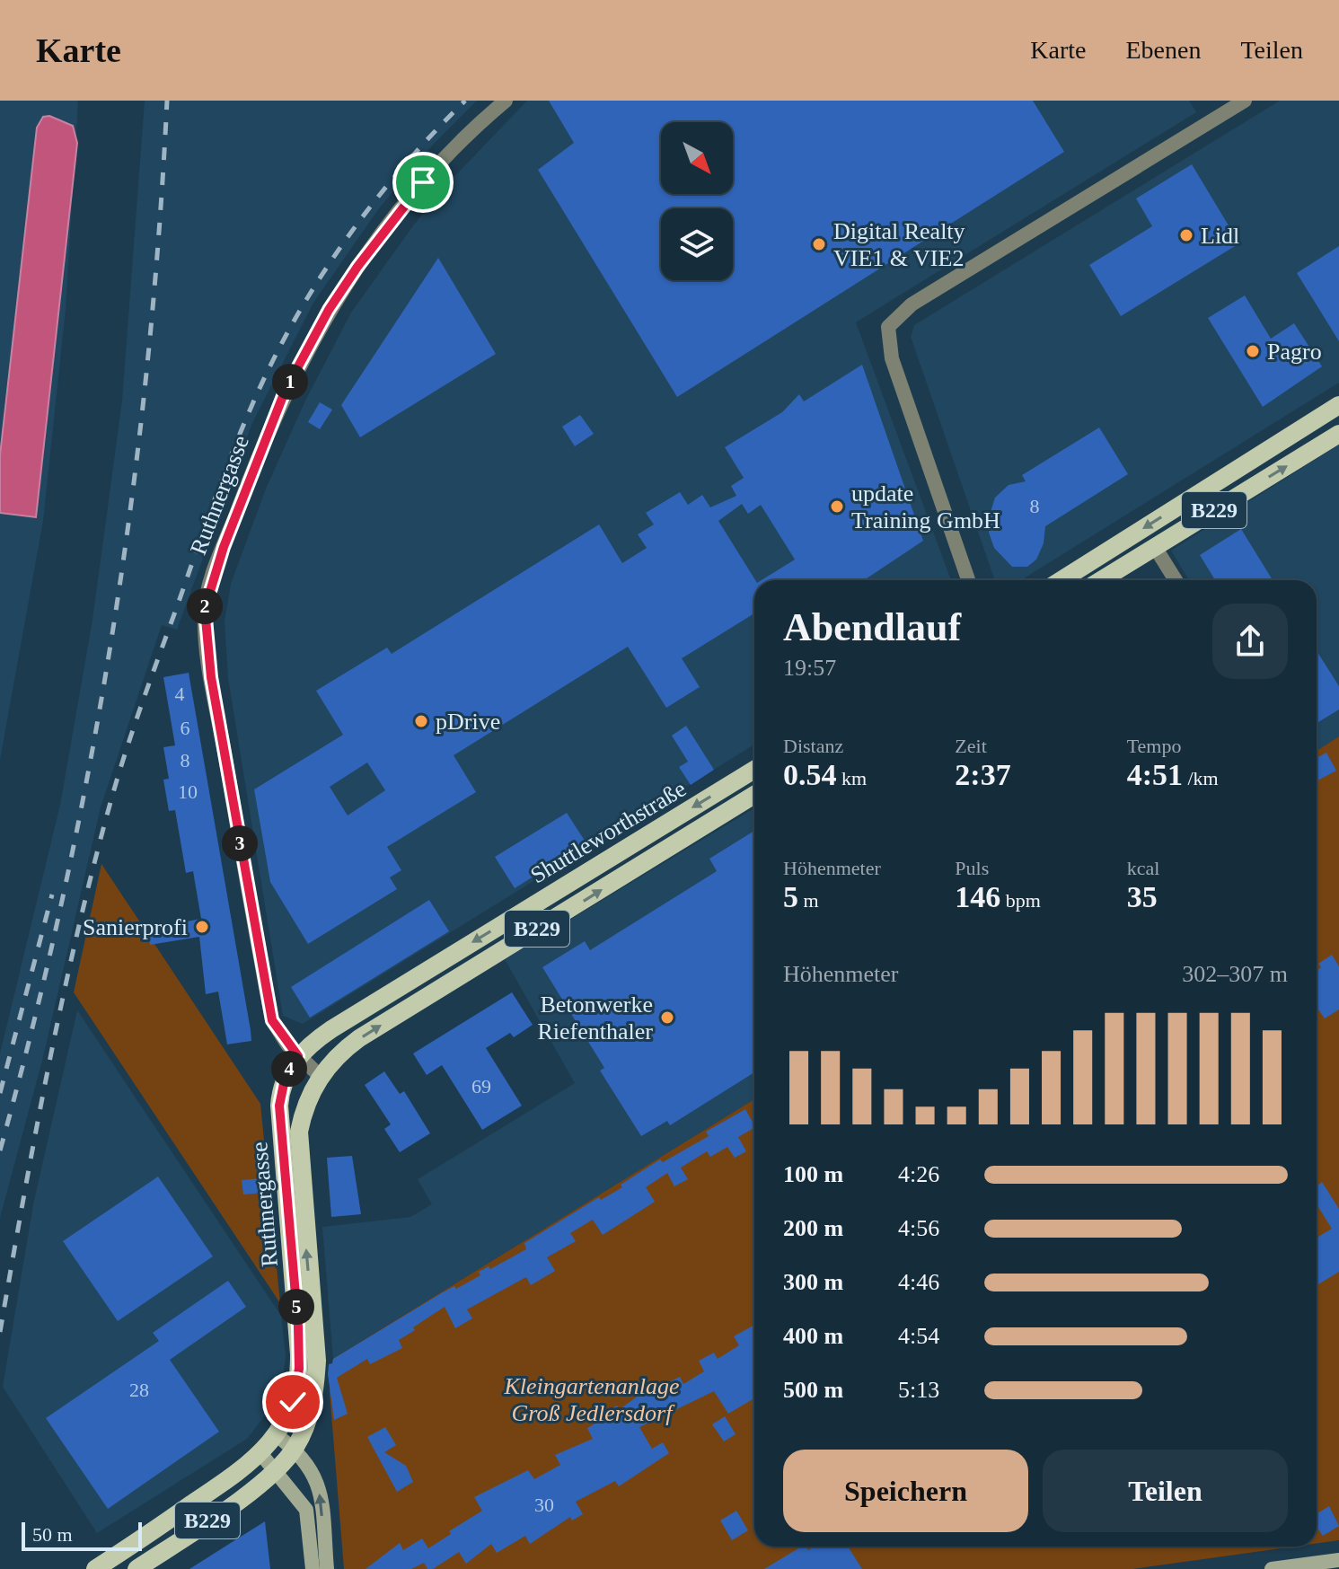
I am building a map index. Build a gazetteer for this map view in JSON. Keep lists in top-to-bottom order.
{
  "streets": {
    "main road": ["Ruthnergasse", "B229", "Shuttleworthstraße"]
  },
  "crossings": [
    ["Ruthnergasse", "B229"],
    ["Ruthnergasse", "Shuttleworthstraße"]
  ],
  "parks": ["Kleingartenanlage Groß Jedlersdorf"],
  "places": [
    "Lidl",
    "Digital Realty VIE1 & VIE2",
    "Pagro",
    "update Training GmbH",
    "pDrive",
    "Sanierprofi",
    "Betonwerke Riefenthaler"
  ],
  "house_numbers": [
    "8",
    "4",
    "6",
    "8",
    "10",
    "69",
    "28",
    "30"
  ],
  "scale_bar": "50 m",
  "north": "bottom right",
  "page": {
    "header": "Karte",
    "nav": ["Karte", "Ebenen", "Teilen"],
    "pins": [
      "1",
      "2",
      "3",
      "4",
      "5"
    ],
    "heading": ["Abendlauf", "19:57"],
    "stats": [
      ["Distanz", "0.54 km"],
      ["Zeit", "2:37"],
      ["Tempo", "4:51 /km"],
      ["Höhenmeter", "5 m"],
      ["Puls", "146 bpm"],
      ["kcal", "35"]
    ],
    "chart": ["Höhenmeter", "302–307 m"],
    "list": [
      {
        "name": "100 m",
        "note": "4:26"
      },
      {
        "name": "200 m",
        "note": "4:56"
      },
      {
        "name": "300 m",
        "note": "4:46"
      },
      {
        "name": "400 m",
        "note": "4:54"
      },
      {
        "name": "500 m",
        "note": "5:13"
      }
    ],
    "buttons": ["Speichern", "Teilen"],
    "scale": "50 m"
  }
}
